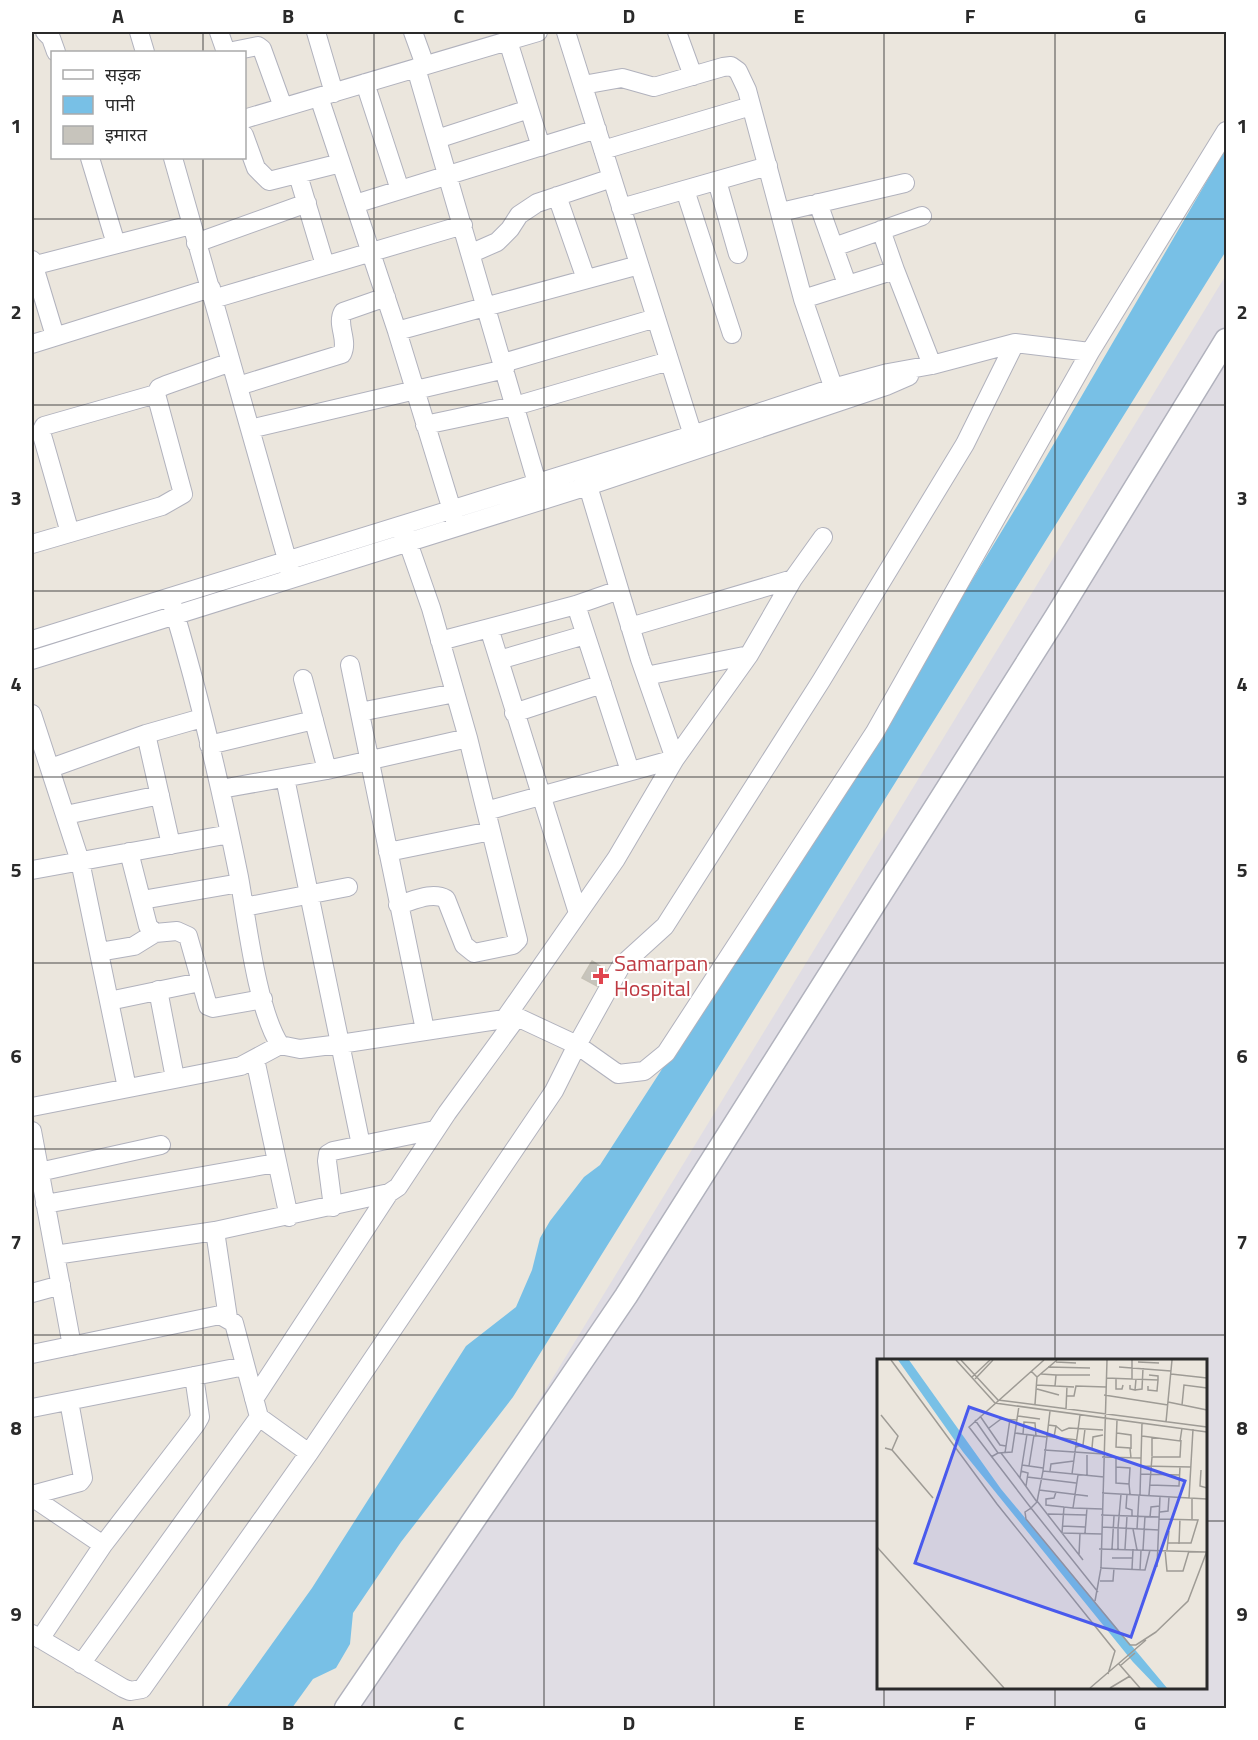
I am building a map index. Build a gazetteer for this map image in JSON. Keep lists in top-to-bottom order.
{
  "places": {
    "health": ["Samarpan Hospital"]
  },
  "legend": ["सड़क", "पानी", "इमारत"],
  "grid": {
    "columns": [
      "A",
      "B",
      "C",
      "D",
      "E",
      "F",
      "G"
    ],
    "rows": [
      "1",
      "2",
      "3",
      "4",
      "5",
      "6",
      "7",
      "8",
      "9"
    ]
  }
}
